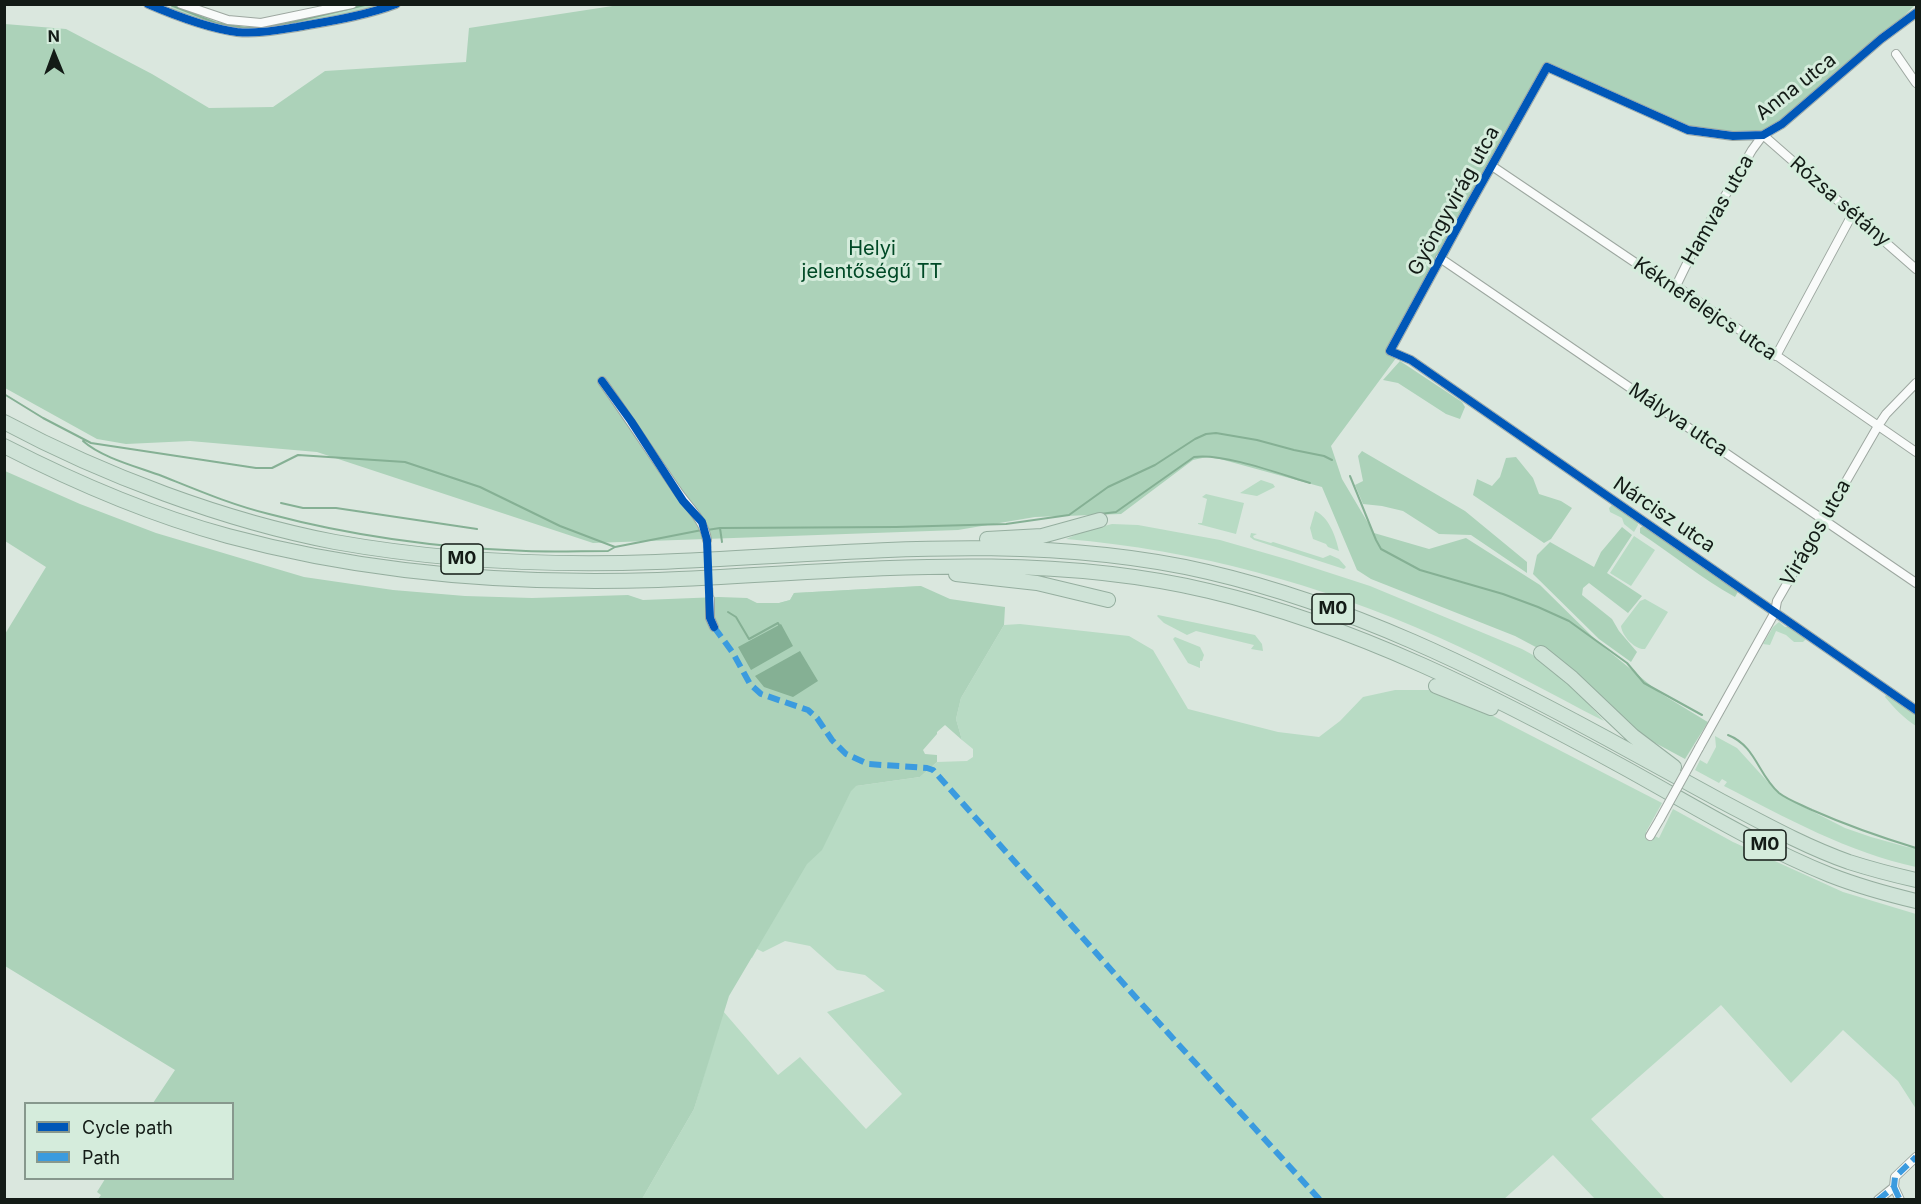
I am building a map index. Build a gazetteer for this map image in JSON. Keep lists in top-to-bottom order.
{
  "streets": {
    "highway": ["M0"],
    "street": [
      "Anna utca",
      "Gyöngyvirág utca",
      "Rózsa sétány",
      "Hamvas utca",
      "Kéknefelejcs utca",
      "Mályva utca",
      "Nárcisz utca",
      "Virágos utca"
    ]
  },
  "crossings": [
    ["Anna utca", "Gyöngyvirág utca"],
    ["Anna utca", "Rózsa sétány"],
    ["Anna utca", "Hamvas utca"],
    ["Gyöngyvirág utca", "Kéknefelejcs utca"],
    ["Gyöngyvirág utca", "Mályva utca"],
    ["Gyöngyvirág utca", "Nárcisz utca"],
    ["Rózsa sétány", "Hamvas utca"],
    ["Hamvas utca", "Kéknefelejcs utca"],
    ["Kéknefelejcs utca", "Virágos utca"],
    ["Mályva utca", "Virágos utca"],
    ["Nárcisz utca", "Virágos utca"]
  ],
  "parks": ["Helyi jelentőségű TT"],
  "legend": ["Cycle path", "Path"],
  "north": "top"
}
